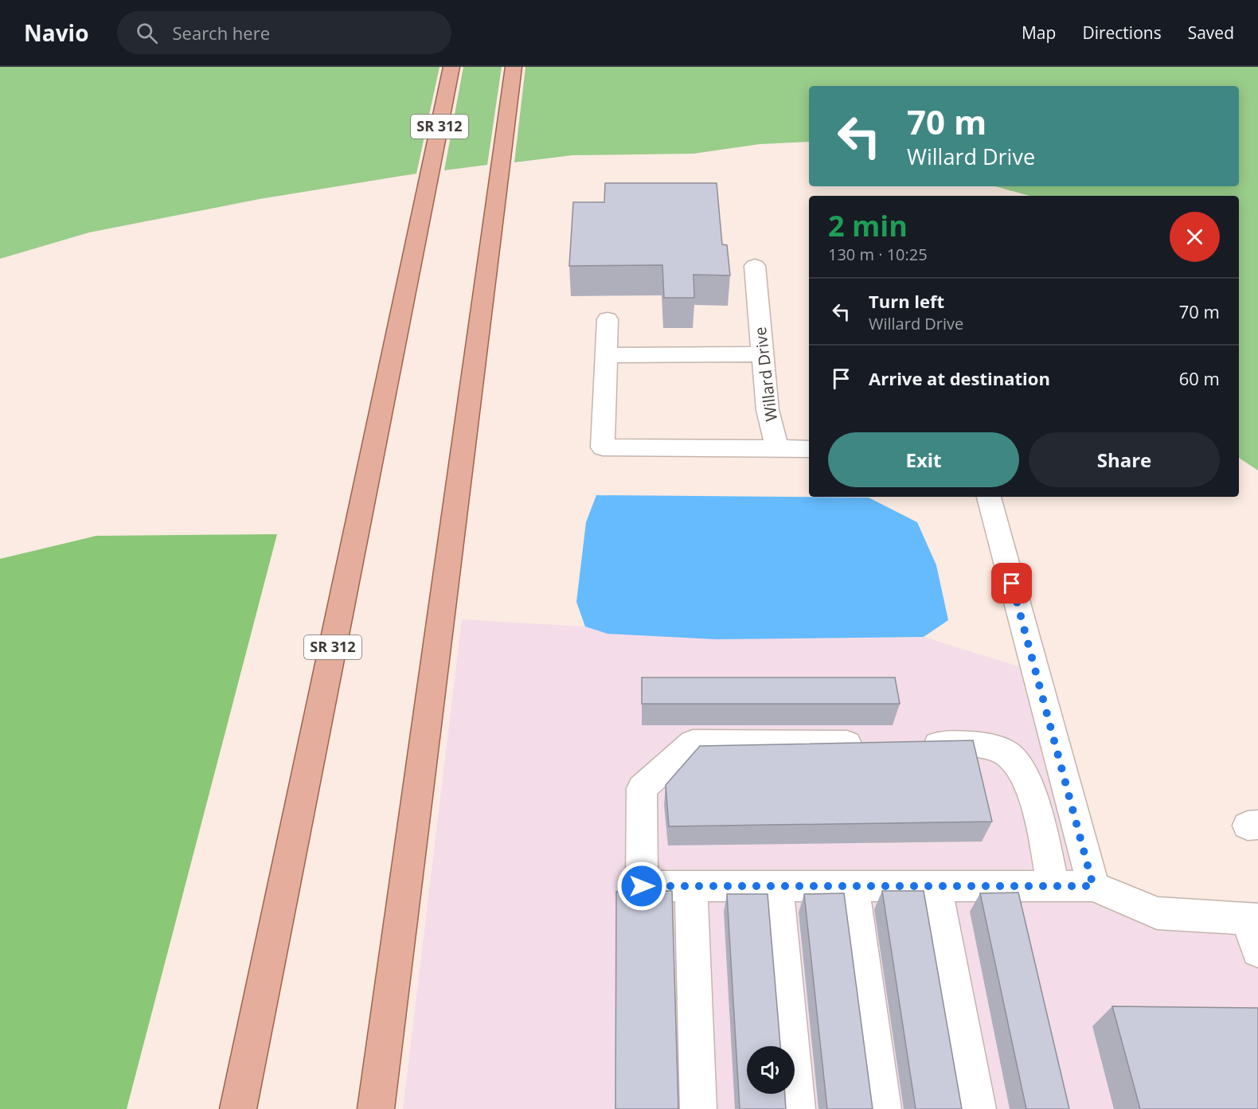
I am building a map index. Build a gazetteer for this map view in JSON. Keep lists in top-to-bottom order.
{
  "streets": {
    "main road": ["SR 312"],
    "street": ["Willard Drive"]
  },
  "page": {
    "header": "Navio",
    "search": "Search here",
    "nav": ["Map", "Directions", "Saved"],
    "turn": ["70 m", "Willard Drive"],
    "heading": ["2 min", "130 m · 10:25"],
    "list": [
      {
        "name": "Turn left",
        "note": "Willard Drive",
        "value": "70 m"
      },
      {
        "name": "Arrive at destination",
        "value": "60 m"
      }
    ],
    "buttons": ["Exit", "Share"]
  }
}
